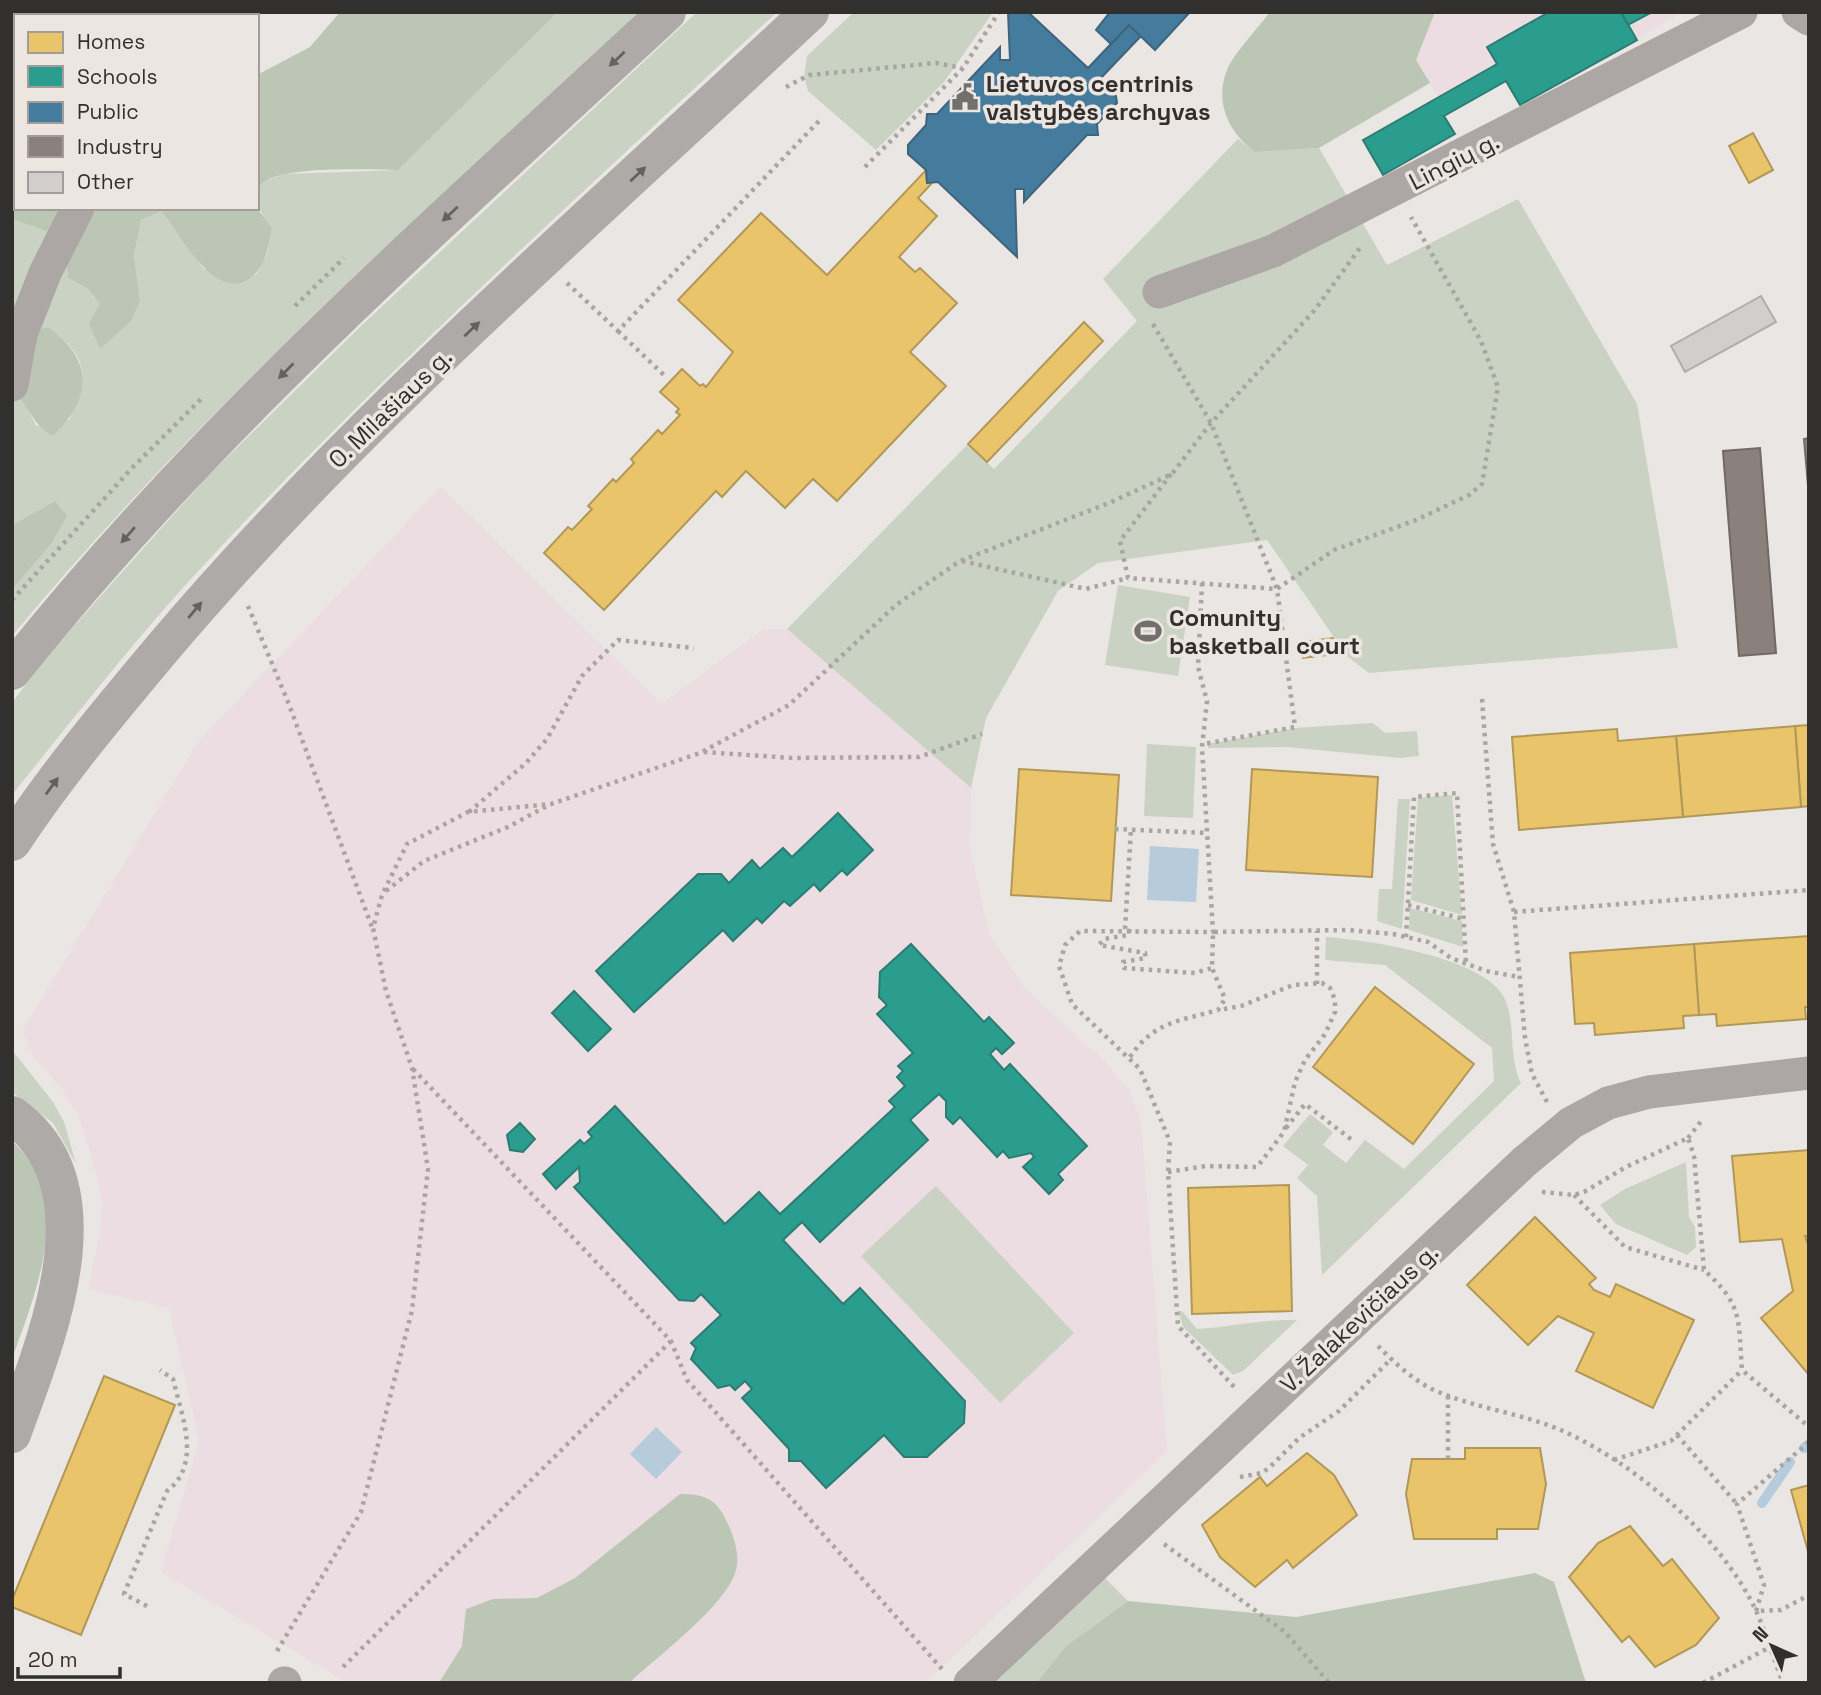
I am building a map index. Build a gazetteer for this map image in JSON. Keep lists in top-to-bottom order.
{
  "streets": {
    "main road": ["O. Milašiaus g."],
    "street": ["Lingių g.", "V. Žalakevičiaus g."]
  },
  "places": {
    "public building": ["Lietuvos centrinis valstybės archyvas"],
    "sports": ["Comunity basketball court"]
  },
  "legend": [
    "Homes",
    "Schools",
    "Public",
    "Industry",
    "Other"
  ],
  "scale_bar": "20 m",
  "north": "top left"
}
